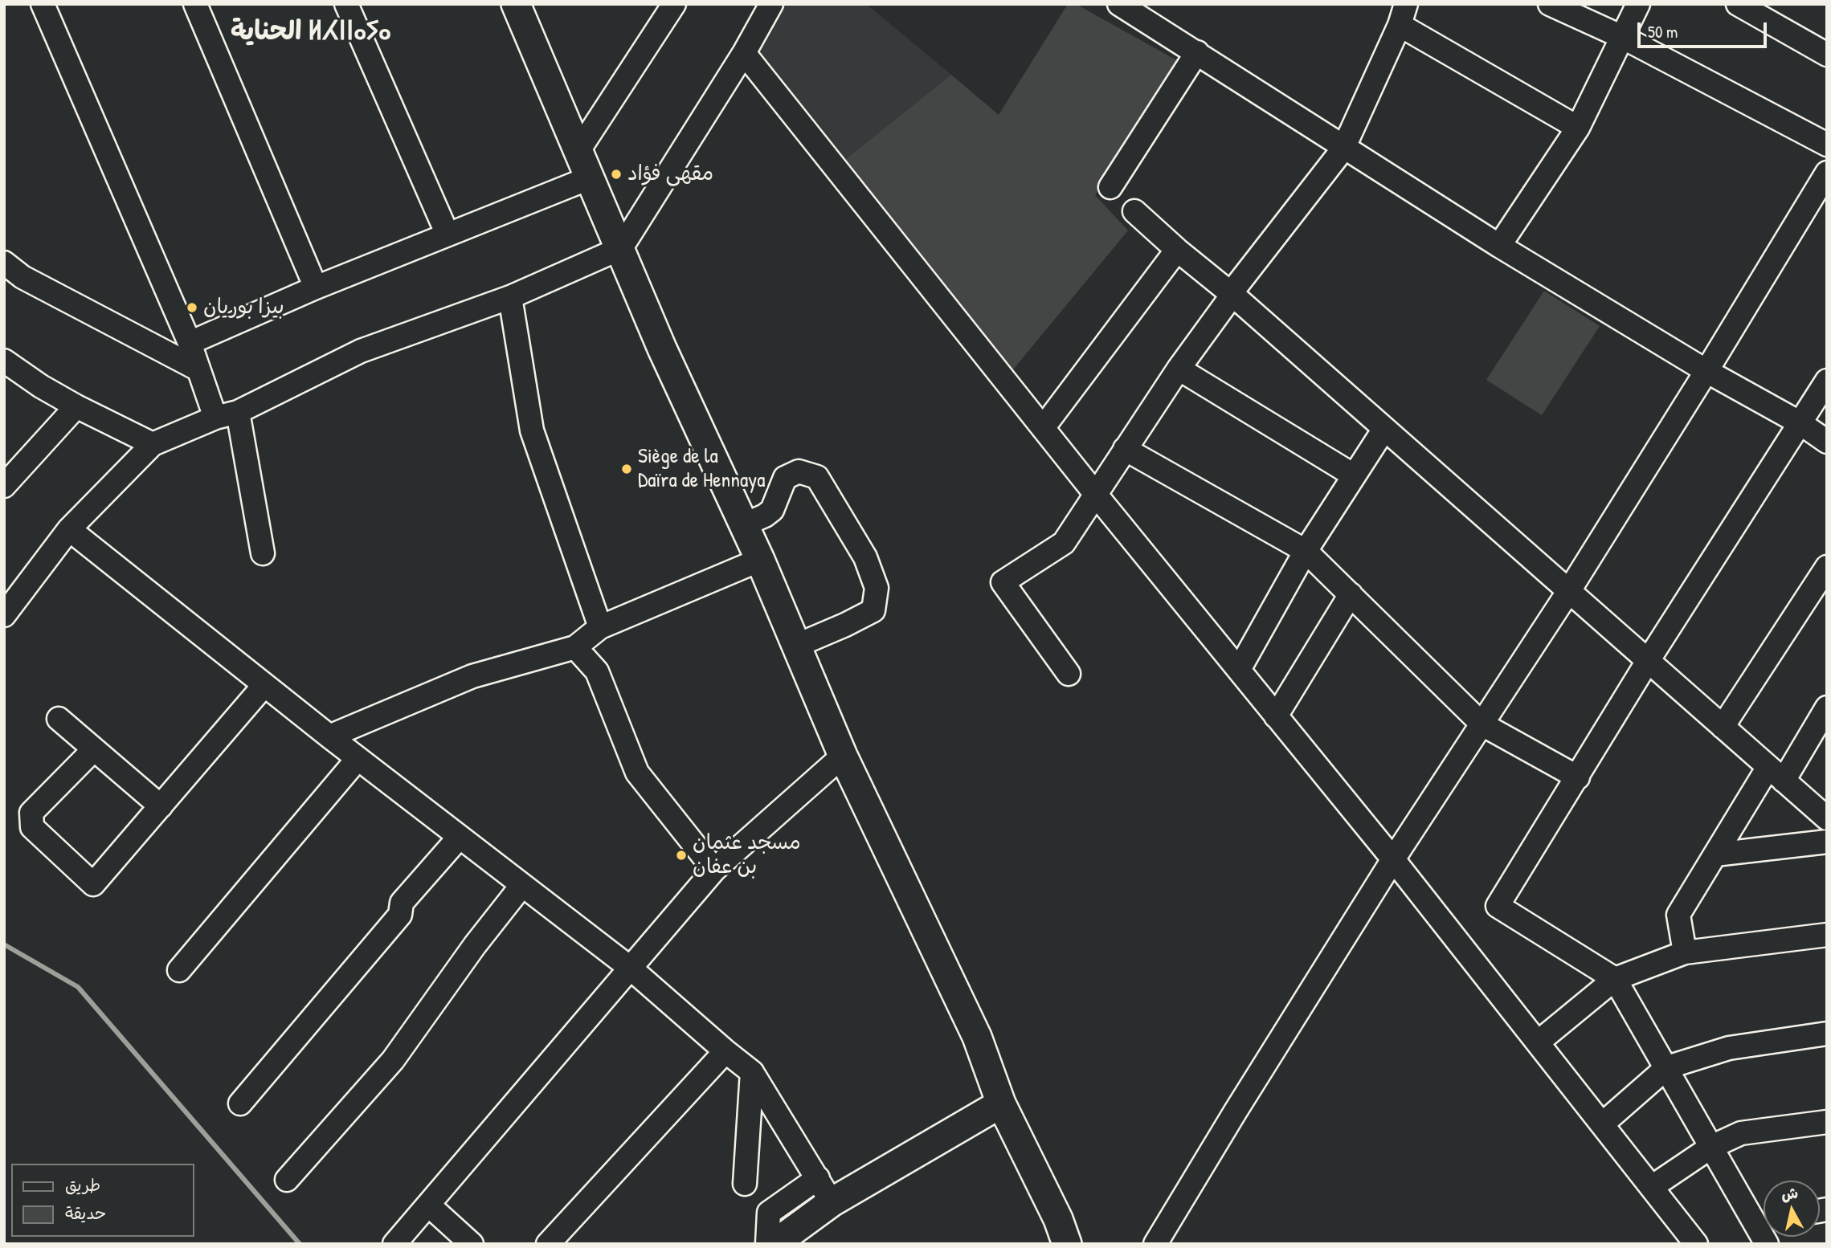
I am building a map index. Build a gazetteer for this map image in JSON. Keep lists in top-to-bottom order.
{
  "districts": ["الحناية ⵍⵃⵏⵏⴰⵢⴰ"],
  "places": [
    "مقهى فؤاد",
    "بيزا بوريان",
    "Siège de la Daïra de Hennaya",
    "مسجد عثمان بن عفان"
  ],
  "legend": ["طريق", "حديقة"],
  "scale_bar": "50 m",
  "north": "top"
}
